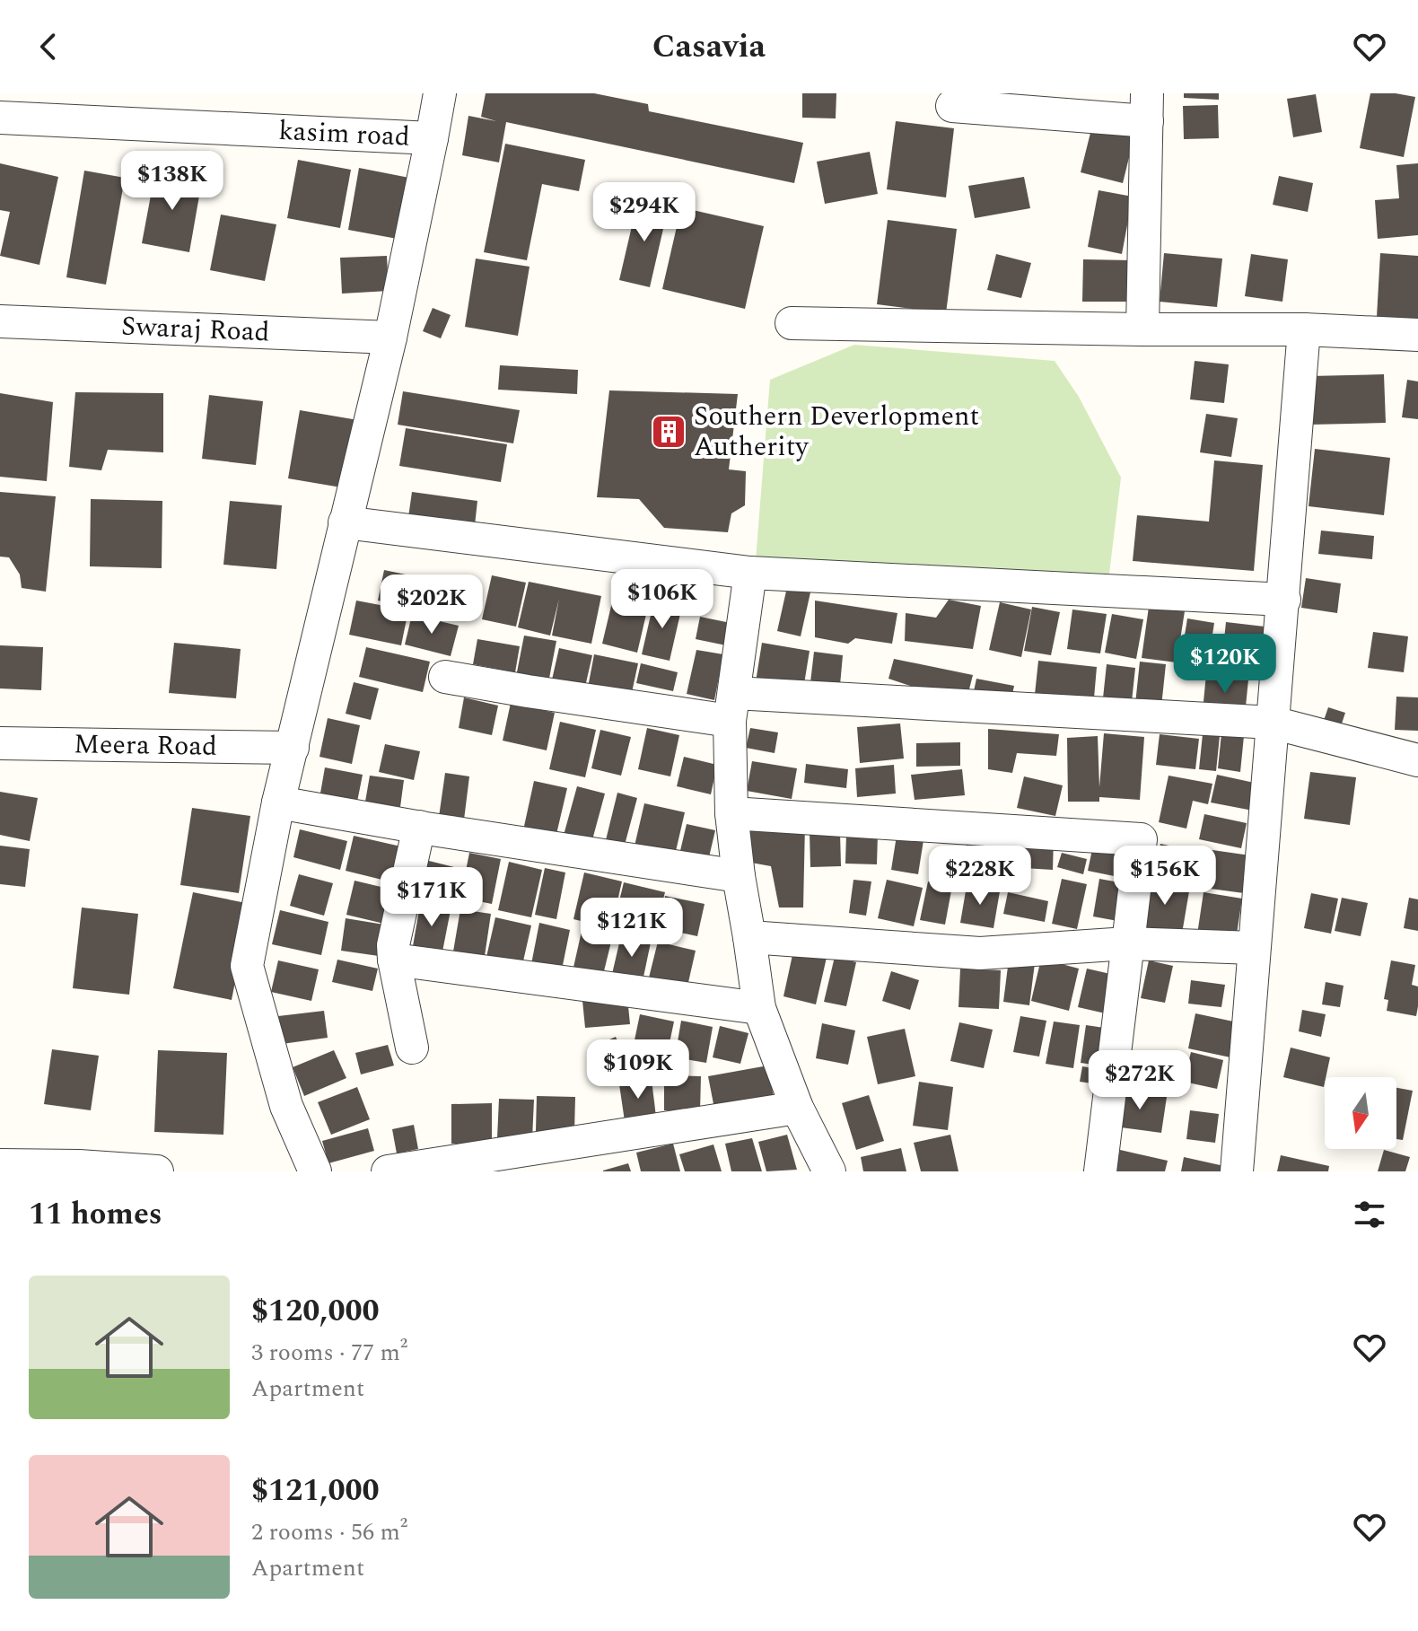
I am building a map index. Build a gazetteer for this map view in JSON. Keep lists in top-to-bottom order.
{
  "streets": {
    "street": ["kasim road", "Swaraj Road", "Meera Road"]
  },
  "places": {
    "building": ["Southern Deverlopment Autherity"]
  },
  "north": "bottom",
  "page": {
    "header": "Casavia",
    "price": [
      "$138K",
      "$294K",
      "$106K",
      "$202K",
      "$120K",
      "$228K",
      "$156K",
      "$171K",
      "$121K",
      "$109K",
      "$272K"
    ],
    "heading": "11 homes",
    "list": [
      {
        "name": "$120,000",
        "note": "3 rooms · 77 m² · Apartment"
      },
      {
        "name": "$121,000",
        "note": "2 rooms · 56 m² · Apartment"
      }
    ]
  }
}
